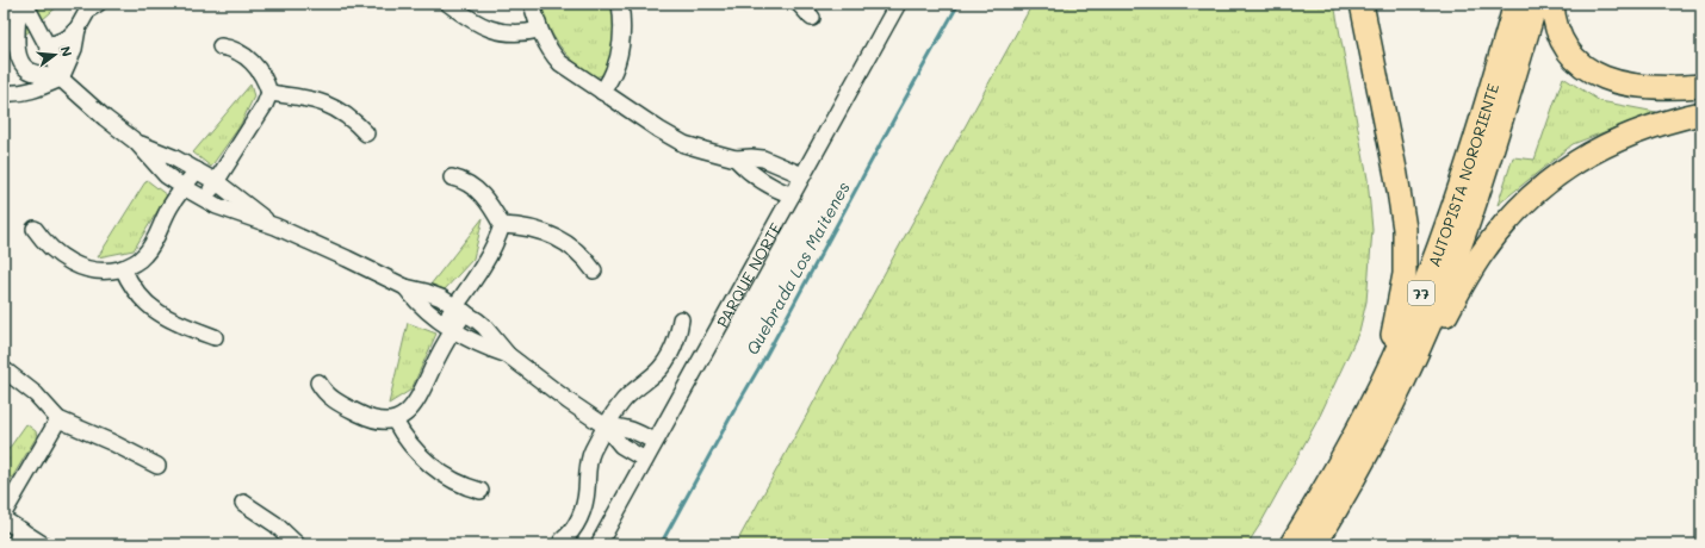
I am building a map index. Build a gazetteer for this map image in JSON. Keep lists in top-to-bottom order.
{
  "streets": {
    "highway": ["AUTOPISTA NORORIENTE", "77"],
    "street": ["PARQUE NORTE"]
  },
  "water": ["Quebrada Los Maitenes"],
  "north": "right"
}
